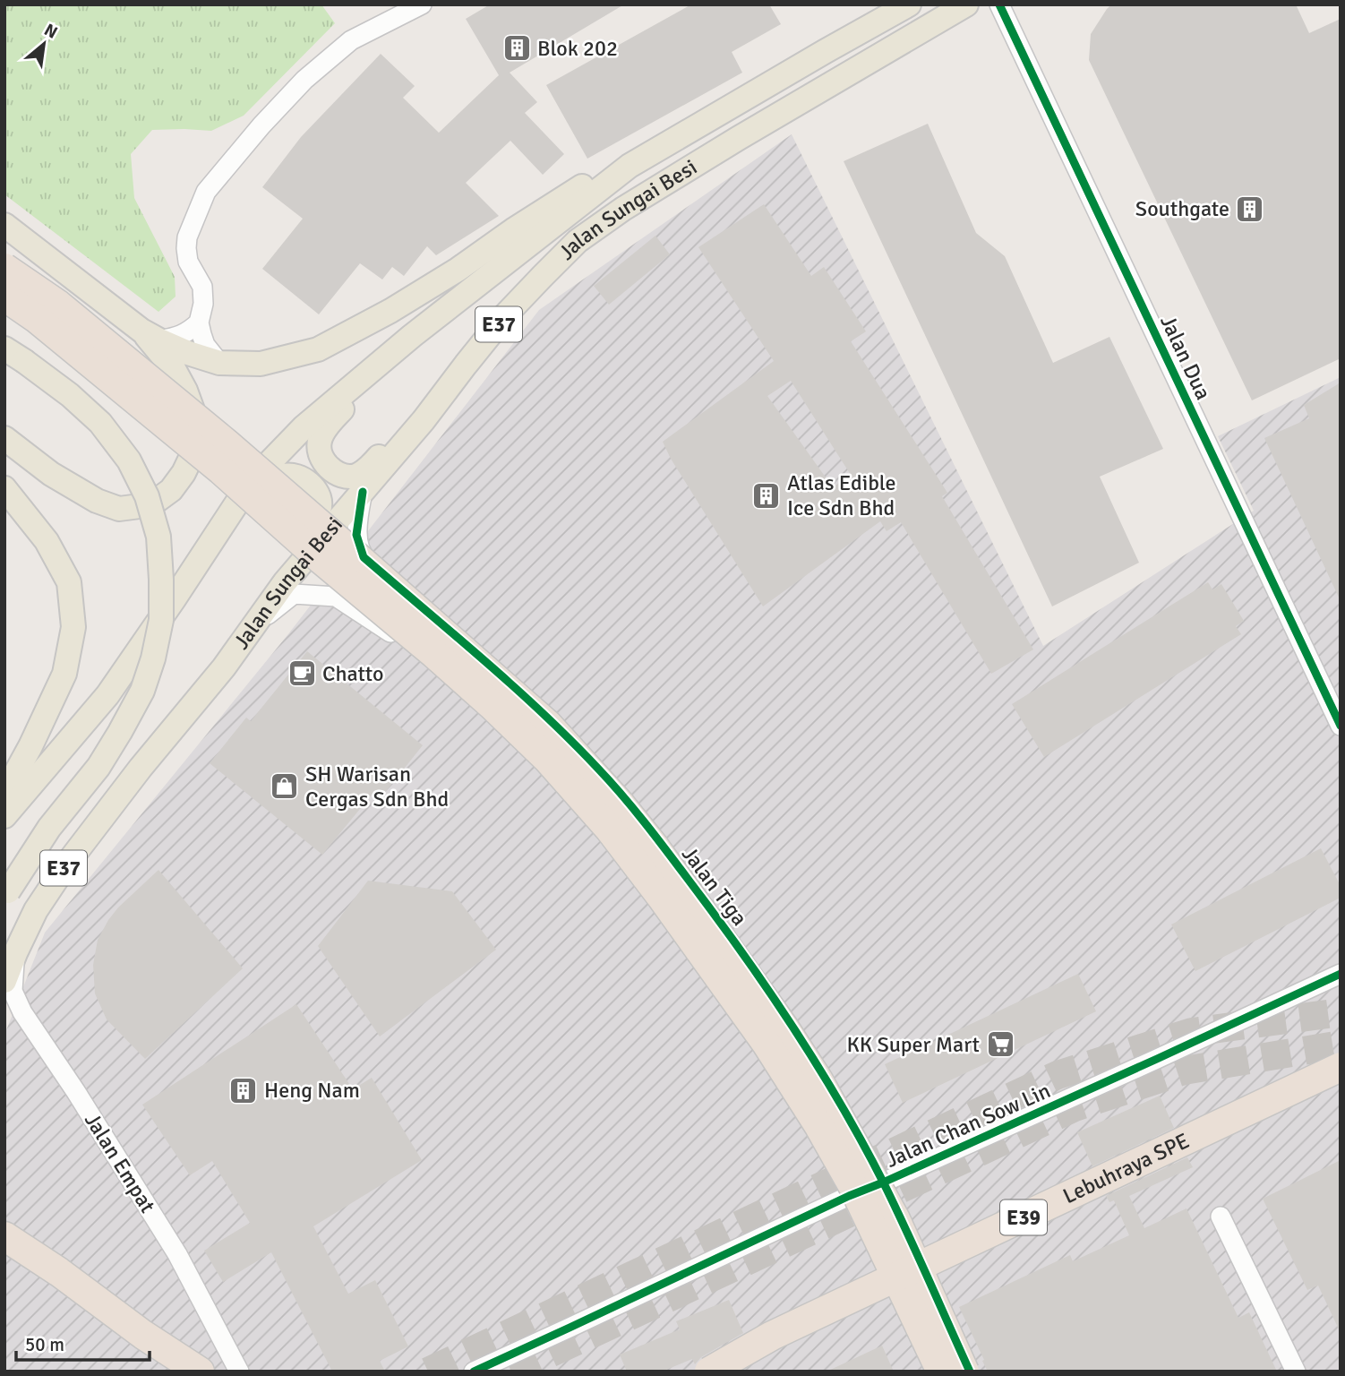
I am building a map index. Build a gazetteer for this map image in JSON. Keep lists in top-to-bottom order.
{
  "streets": {
    "highway": ["Lebuhraya SPE", "E39"],
    "main road": ["Jalan Sungai Besi", "E37"],
    "street": [
      "Jalan Dua",
      "Jalan Tiga",
      "Jalan Chan Sow Lin",
      "Jalan Empat"
    ]
  },
  "crossings": [
    ["Jalan Sungai Besi", "Jalan Tiga"],
    ["Jalan Sungai Besi", "Jalan Empat"],
    ["Jalan Tiga", "Jalan Chan Sow Lin"]
  ],
  "places": {
    "building": [
      "Blok 202",
      "Southgate",
      "Atlas Edible Ice Sdn Bhd",
      "Heng Nam"
    ],
    "cafe": ["Chatto"],
    "shop": ["SH Warisan Cergas Sdn Bhd"],
    "supermarket": ["KK Super Mart"]
  },
  "scale_bar": "50 m",
  "north": "top right"
}
